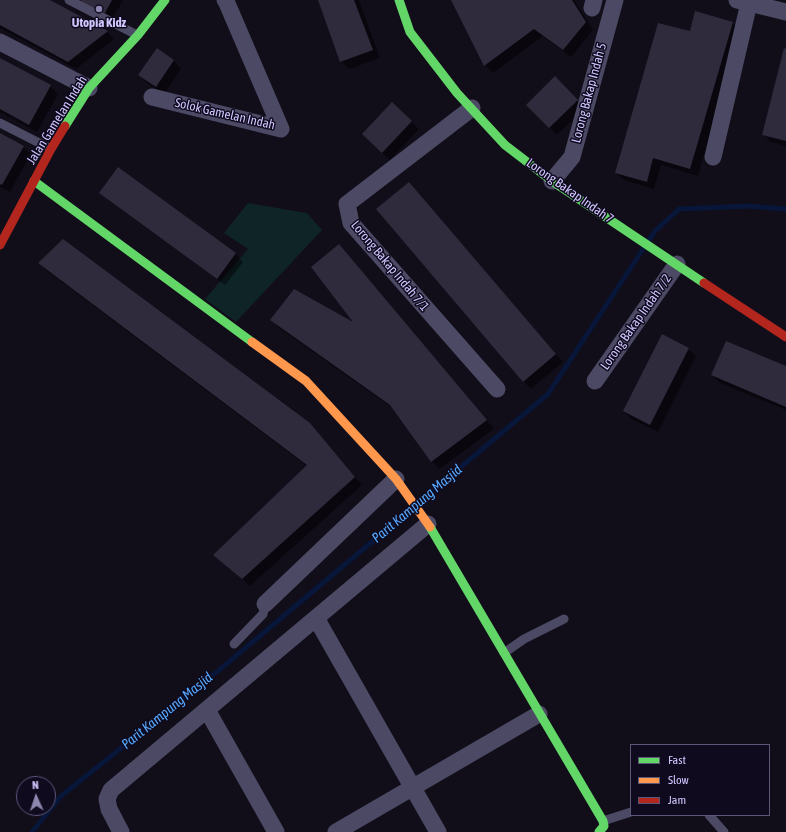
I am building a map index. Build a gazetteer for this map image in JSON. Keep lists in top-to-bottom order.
{
  "streets": {
    "street": [
      "Lorong Bakap Indah 5",
      "Solok Gamelan Indah",
      "Jalan Gamelan Indah",
      "Lorong Bakap Indah 7",
      "Lorong Bakap Indah 7/1",
      "Lorong Bakap Indah 7/2"
    ]
  },
  "crossings": [
    ["Lorong Bakap Indah 5", "Lorong Bakap Indah 7"],
    ["Lorong Bakap Indah 7", "Lorong Bakap Indah 7/1"],
    ["Lorong Bakap Indah 7", "Lorong Bakap Indah 7/2"]
  ],
  "water": ["Parit Kampung Masjid"],
  "places": ["Utopia Kidz"],
  "legend": ["Fast", "Slow", "Jam"],
  "north": "top"
}
